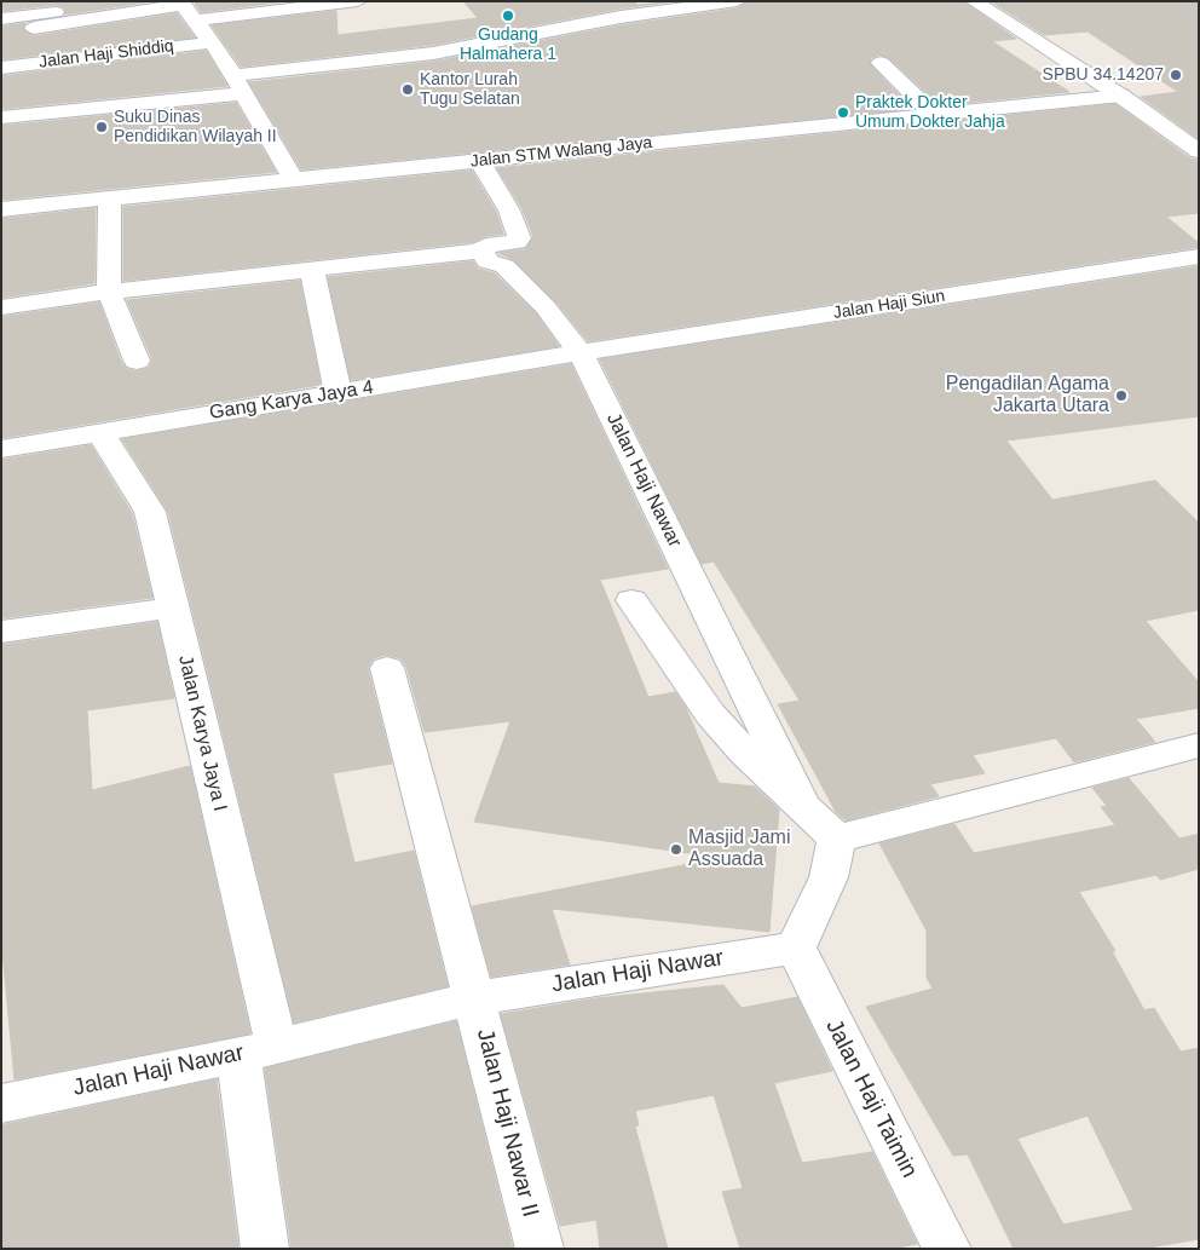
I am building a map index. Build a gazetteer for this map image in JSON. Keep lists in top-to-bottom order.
{
  "streets": {
    "street": [
      "Jalan Haji Shiddiq",
      "Jalan STM Walang Jaya",
      "Jalan Haji Siun",
      "Gang Karya Jaya 4",
      "Jalan Haji Nawar",
      "Jalan Karya Jaya I",
      "Jalan Haji Taimin",
      "Jalan Haji Nawar II"
    ]
  },
  "crossings": [
    ["Jalan Haji Siun", "Gang Karya Jaya 4"],
    ["Jalan Haji Siun", "Jalan Haji Nawar"],
    ["Gang Karya Jaya 4", "Jalan Haji Nawar"],
    ["Gang Karya Jaya 4", "Jalan Karya Jaya I"],
    ["Jalan Haji Nawar", "Jalan Karya Jaya I"],
    ["Jalan Haji Nawar", "Jalan Haji Taimin"],
    ["Jalan Haji Nawar", "Jalan Haji Nawar II"]
  ],
  "places": [
    "Gudang Halmahera 1",
    "SPBU 34.14207",
    "Kantor Lurah Tugu Selatan",
    "Praktek Dokter Umum Dokter Jahja",
    "Suku Dinas Pendidikan Wilayah II",
    "Pengadilan Agama Jakarta Utara",
    "Masjid Jami Assuada"
  ]
}
